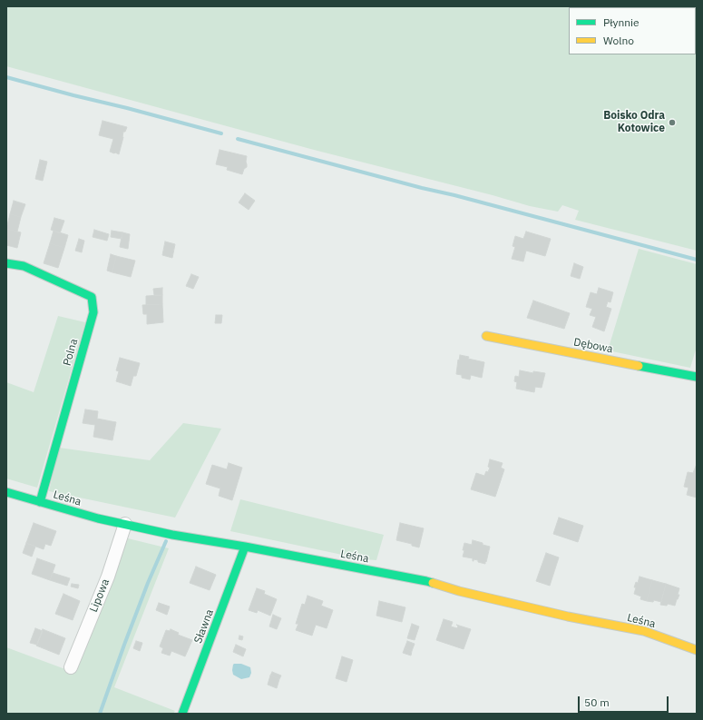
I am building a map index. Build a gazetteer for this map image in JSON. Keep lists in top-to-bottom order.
{
  "streets": {
    "street": [
      "Dębowa",
      "Polna",
      "Leśna",
      "Lipowa",
      "Sławna"
    ]
  },
  "crossings": [
    ["Polna", "Leśna"],
    ["Leśna", "Lipowa"],
    ["Leśna", "Sławna"]
  ],
  "places": ["Boisko Odra Kotowice"],
  "legend": ["Płynnie", "Wolno"],
  "scale_bar": "50 m"
}
